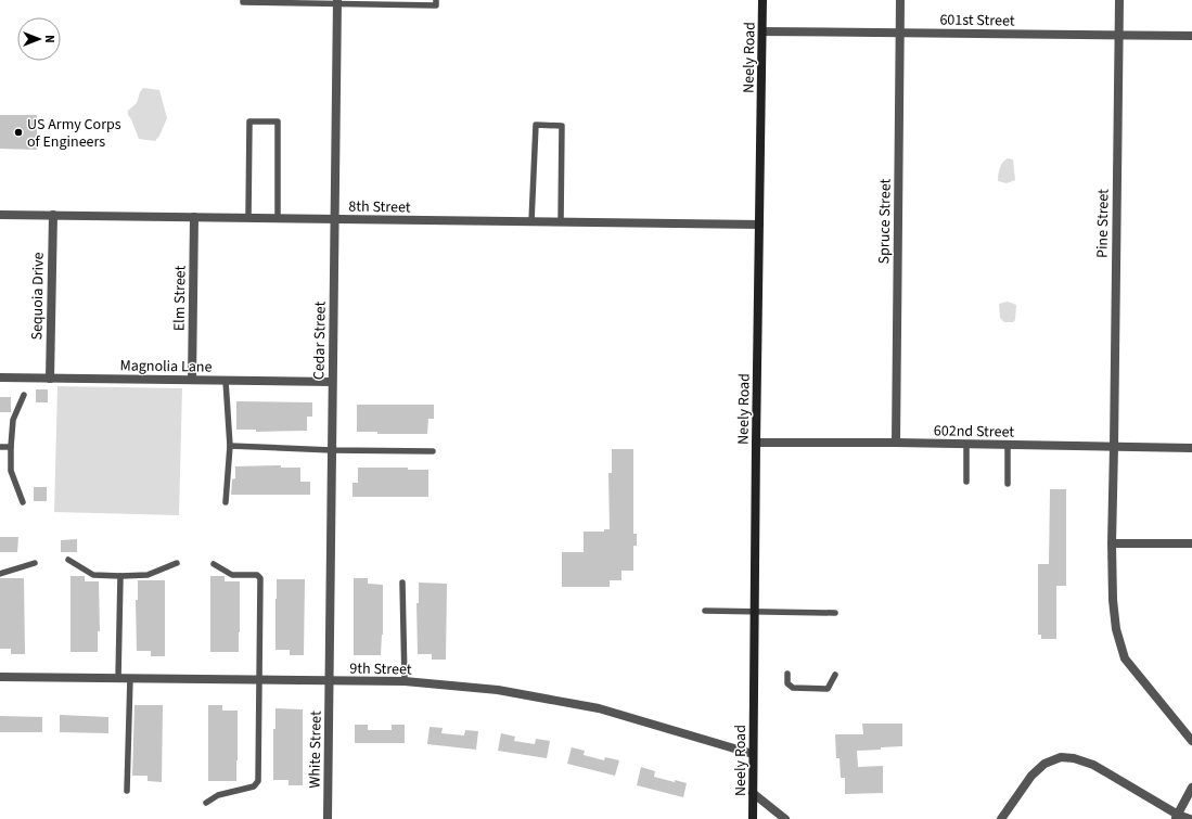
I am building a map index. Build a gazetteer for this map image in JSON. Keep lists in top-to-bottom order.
{
  "streets": {
    "street": [
      "601st Street",
      "Neely Road",
      "8th Street",
      "Spruce Street",
      "Pine Street",
      "Sequoia Drive",
      "Elm Street",
      "Cedar Street",
      "Magnolia Lane",
      "602nd Street",
      "9th Street",
      "White Street"
    ]
  },
  "crossings": [
    ["601st Street", "Neely Road"],
    ["601st Street", "Spruce Street"],
    ["601st Street", "Pine Street"],
    ["Neely Road", "8th Street"],
    ["Neely Road", "602nd Street"],
    ["Neely Road", "9th Street"],
    ["8th Street", "Sequoia Drive"],
    ["8th Street", "Elm Street"],
    ["8th Street", "Cedar Street"],
    ["Spruce Street", "602nd Street"],
    ["Pine Street", "602nd Street"],
    ["Sequoia Drive", "Magnolia Lane"],
    ["Elm Street", "Magnolia Lane"],
    ["Cedar Street", "Magnolia Lane"],
    ["Cedar Street", "9th Street"],
    ["Cedar Street", "White Street"],
    ["9th Street", "White Street"]
  ],
  "places": ["US Army Corps of Engineers"],
  "north": "right"
}
